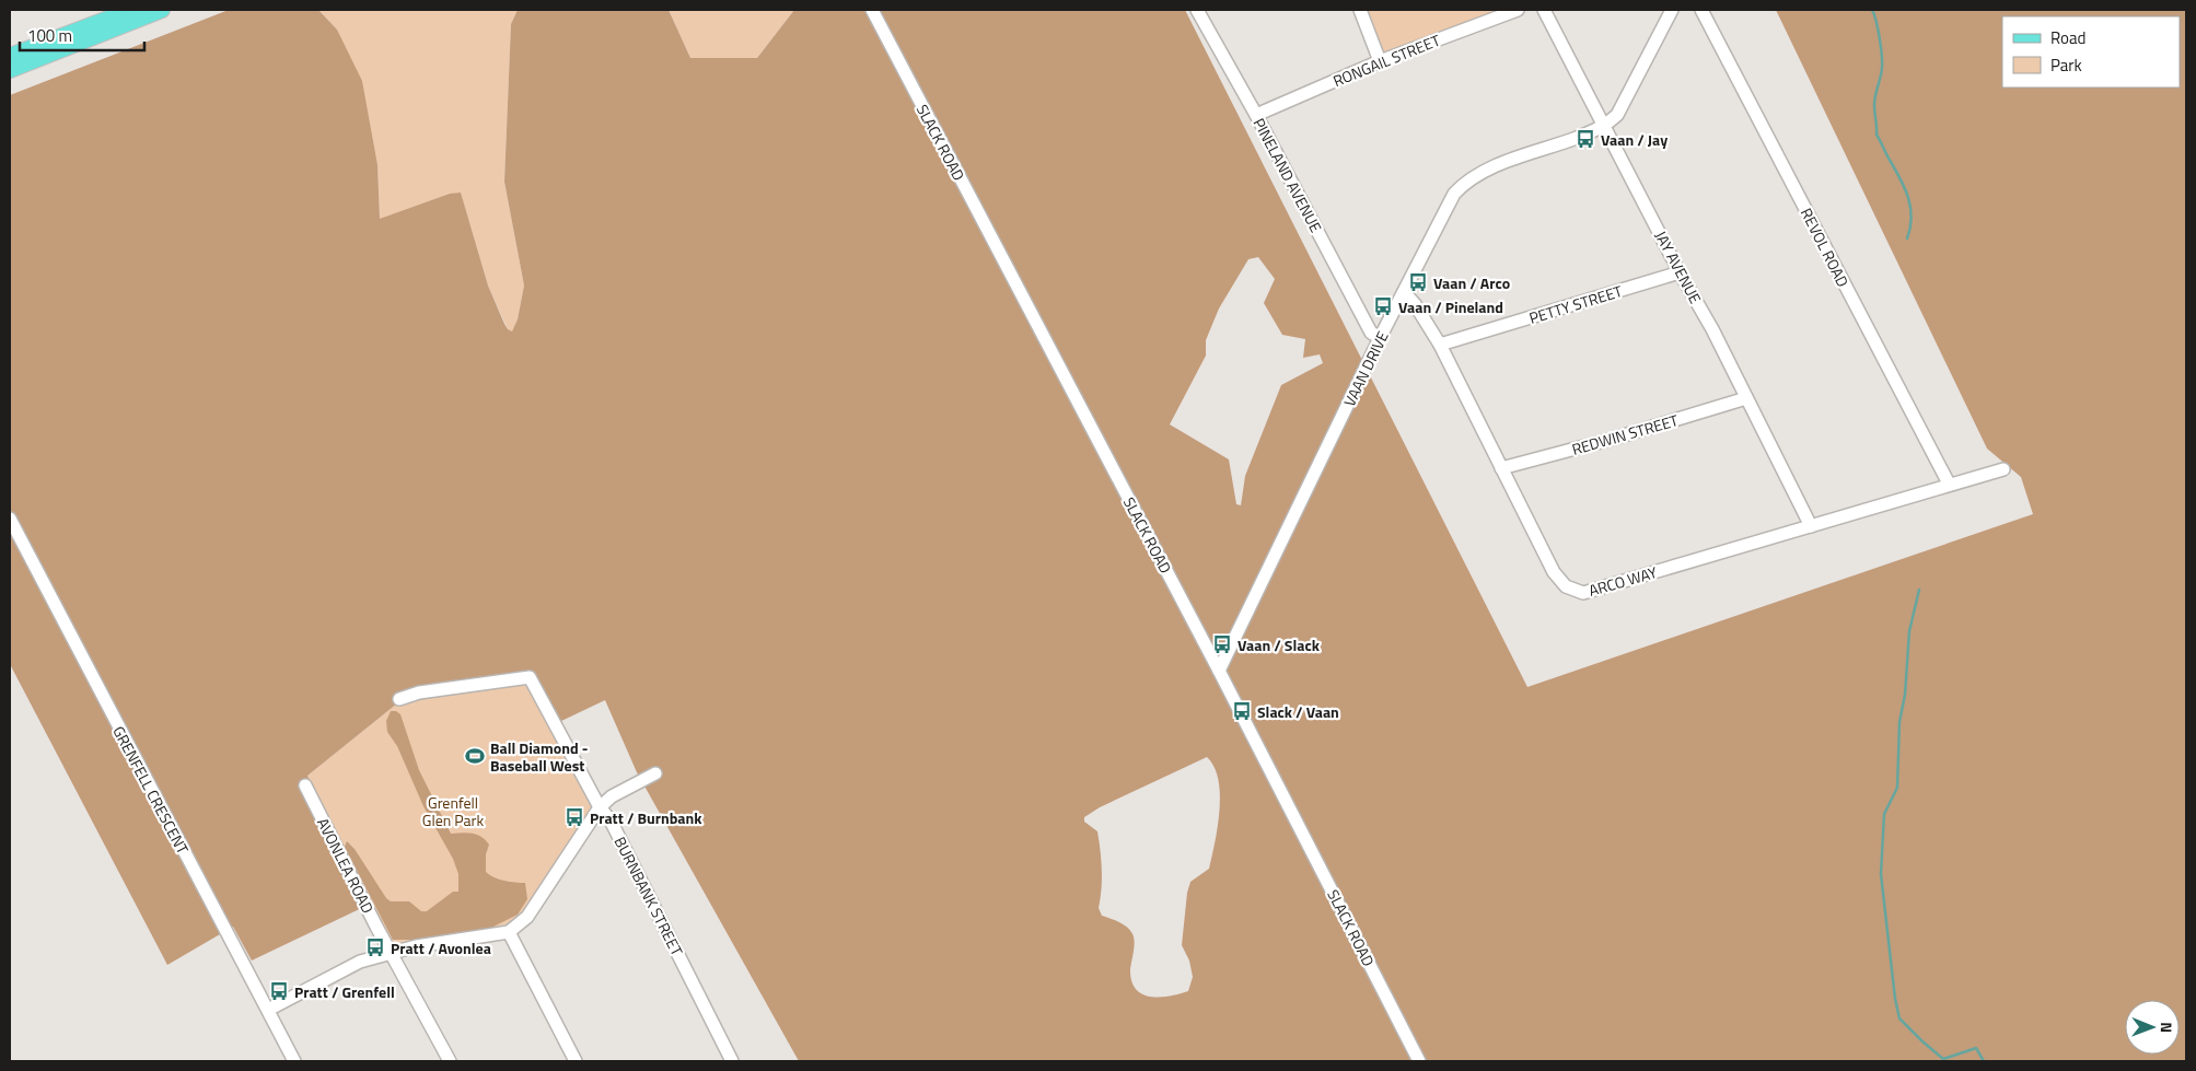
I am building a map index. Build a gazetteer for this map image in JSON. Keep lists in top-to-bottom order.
{
  "streets": {
    "street": [
      "RONGAIL STREET",
      "SLACK ROAD",
      "PINELAND AVENUE",
      "REVOL ROAD",
      "JAY AVENUE",
      "PETTY STREET",
      "VAAN DRIVE",
      "REDWIN STREET",
      "ARCO WAY",
      "GRENFELL CRESCENT",
      "AVONLEA ROAD",
      "BURNBANK STREET"
    ]
  },
  "crossings": [
    ["RONGAIL STREET", "PINELAND AVENUE"],
    ["SLACK ROAD", "VAAN DRIVE"],
    ["PINELAND AVENUE", "VAAN DRIVE"],
    ["REVOL ROAD", "ARCO WAY"],
    ["JAY AVENUE", "PETTY STREET"],
    ["JAY AVENUE", "VAAN DRIVE"],
    ["JAY AVENUE", "REDWIN STREET"],
    ["JAY AVENUE", "ARCO WAY"],
    ["PETTY STREET", "ARCO WAY"],
    ["VAAN DRIVE", "ARCO WAY"],
    ["REDWIN STREET", "ARCO WAY"]
  ],
  "parks": ["Grenfell Glen Park"],
  "places": {
    "bus stop": [
      "Vaan / Jay",
      "Vaan / Arco",
      "Vaan / Pineland",
      "Vaan / Slack",
      "Slack / Vaan",
      "Pratt / Burnbank",
      "Pratt / Avonlea",
      "Pratt / Grenfell"
    ],
    "sports": ["Ball Diamond - Baseball West"]
  },
  "legend": ["Road", "Park"],
  "scale_bar": "100 m",
  "north": "right"
}
